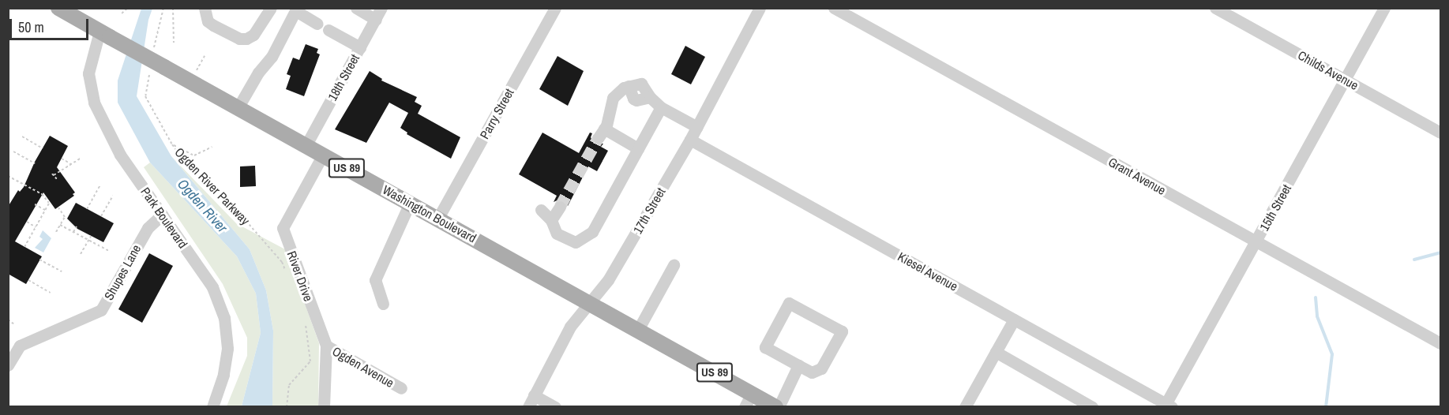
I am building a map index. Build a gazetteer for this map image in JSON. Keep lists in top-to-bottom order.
{
  "streets": {
    "main road": ["US 89", "Washington Boulevard"],
    "street": [
      "Childs Avenue",
      "18th Street",
      "Parry Street",
      "Grant Avenue",
      "15th Street",
      "17th Street",
      "Park Boulevard",
      "Kiesel Avenue",
      "Shupes Lane",
      "River Drive",
      "Ogden Avenue"
    ],
    "path": ["Ogden River Parkway"]
  },
  "crossings": [
    ["Childs Avenue", "15th Street"],
    ["18th Street", "Washington Boulevard"],
    ["Parry Street", "Washington Boulevard"],
    ["Grant Avenue", "15th Street"],
    ["Ogden River Parkway", "Washington Boulevard"],
    ["15th Street", "Kiesel Avenue"],
    ["17th Street", "Washington Boulevard"],
    ["17th Street", "Kiesel Avenue"],
    ["Washington Boulevard", "Park Boulevard"],
    ["Washington Boulevard", "River Drive"],
    ["Park Boulevard", "Shupes Lane"],
    ["River Drive", "Ogden Avenue"]
  ],
  "water": ["Ogden River"],
  "scale_bar": "50 m"
}
